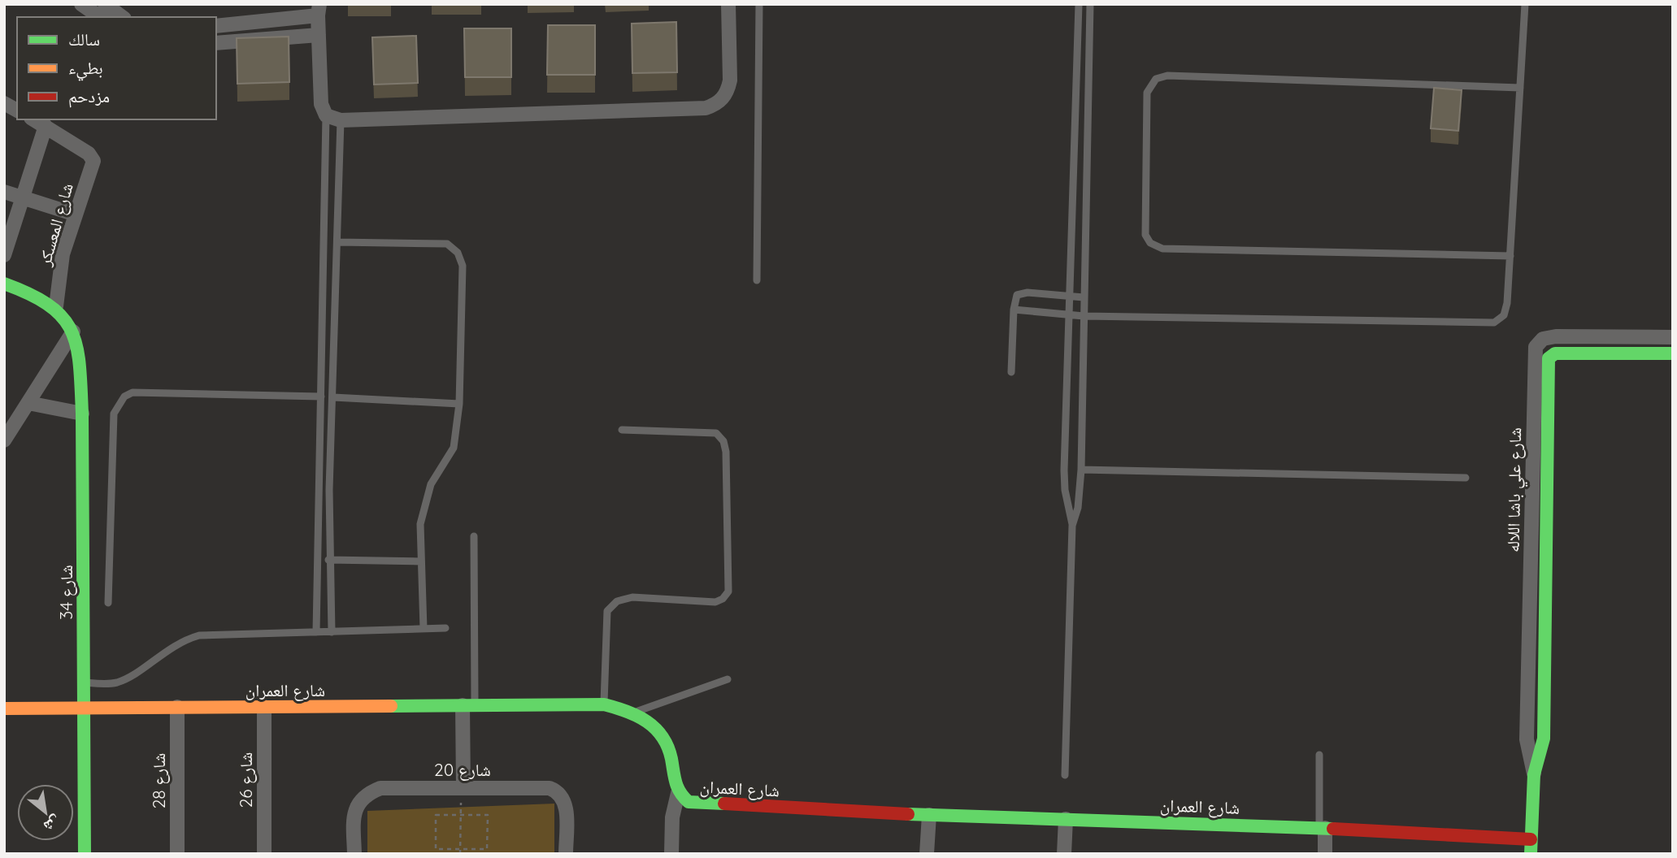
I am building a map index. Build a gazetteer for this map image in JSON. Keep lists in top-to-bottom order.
{
  "streets": {
    "street": [
      "شارع المعسكر",
      "شارع علي باشا اللاله",
      "شارع 34",
      "شارع العمران",
      "شارع 20",
      "شارع 26",
      "شارع 28"
    ]
  },
  "crossings": [
    ["شارع علي باشا اللاله", "شارع العمران"],
    ["شارع 34", "شارع العمران"],
    ["شارع العمران", "شارع 26"],
    ["شارع العمران", "شارع 28"]
  ],
  "legend": ["سالك", "بطيء", "مزدحم"],
  "north": "bottom right"
}
